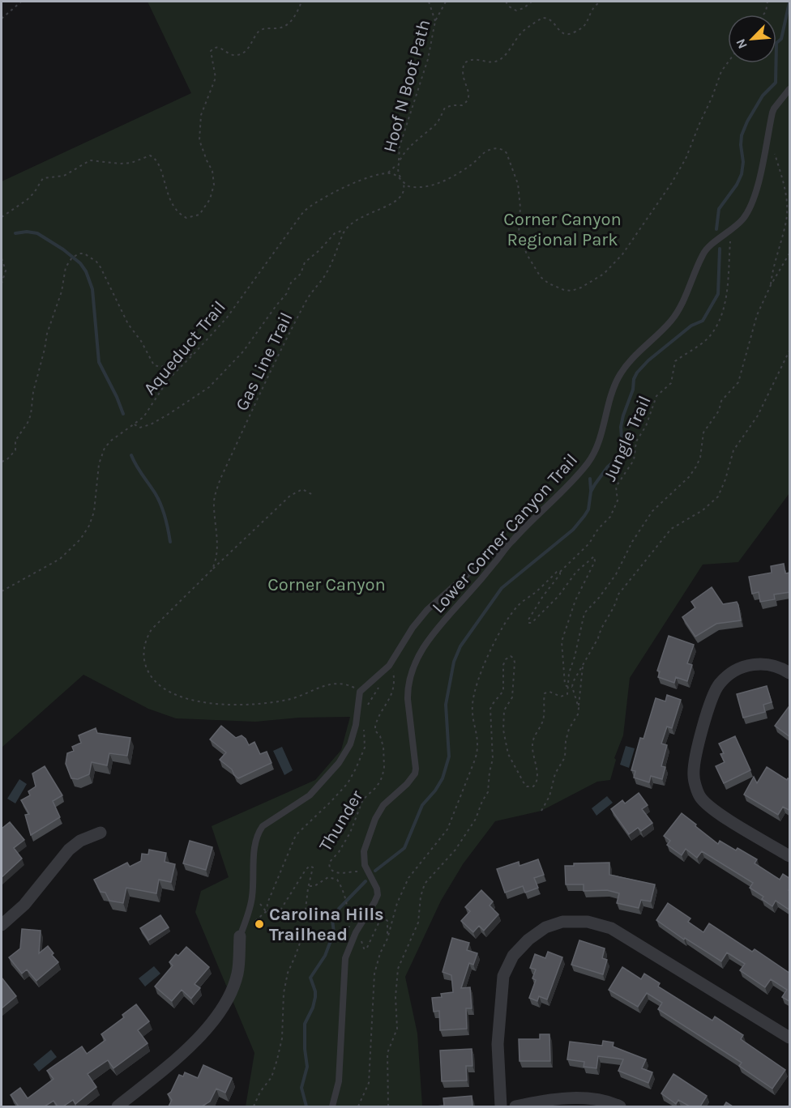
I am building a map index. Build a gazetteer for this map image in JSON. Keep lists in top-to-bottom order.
{
  "streets": {
    "lane": ["Lower Corner Canyon Trail"],
    "path": [
      "Hoof N Boot Path",
      "Aqueduct Trail",
      "Gas Line Trail",
      "Jungle Trail",
      "Thunder"
    ]
  },
  "crossings": [
    ["Hoof N Boot Path", "Aqueduct Trail"],
    ["Jungle Trail", "Lower Corner Canyon Trail"],
    ["Lower Corner Canyon Trail", "Thunder"]
  ],
  "parks": ["Corner Canyon Regional Park", "Corner Canyon"],
  "places": ["Carolina Hills Trailhead"],
  "north": "bottom left"
}
